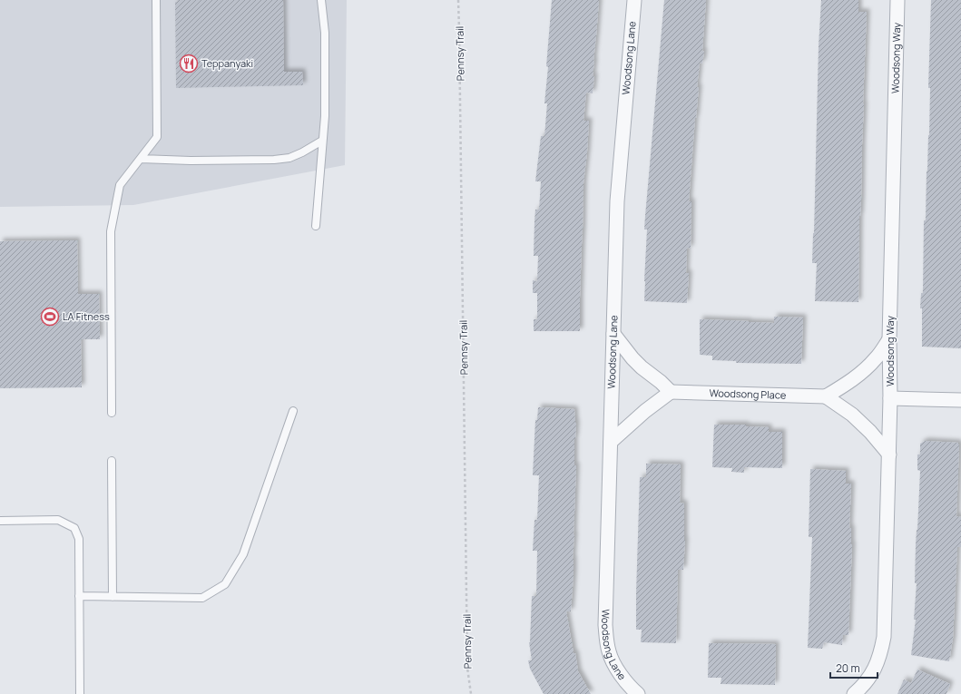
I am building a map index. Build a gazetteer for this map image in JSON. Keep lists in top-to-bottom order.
{
  "streets": {
    "street": ["Woodsong Lane", "Woodsong Way", "Woodsong Place"],
    "path": ["Pennsy Trail"]
  },
  "places": {
    "restaurant": ["Teppanyaki"],
    "sports": ["LA Fitness"]
  },
  "scale_bar": "20 m"
}
